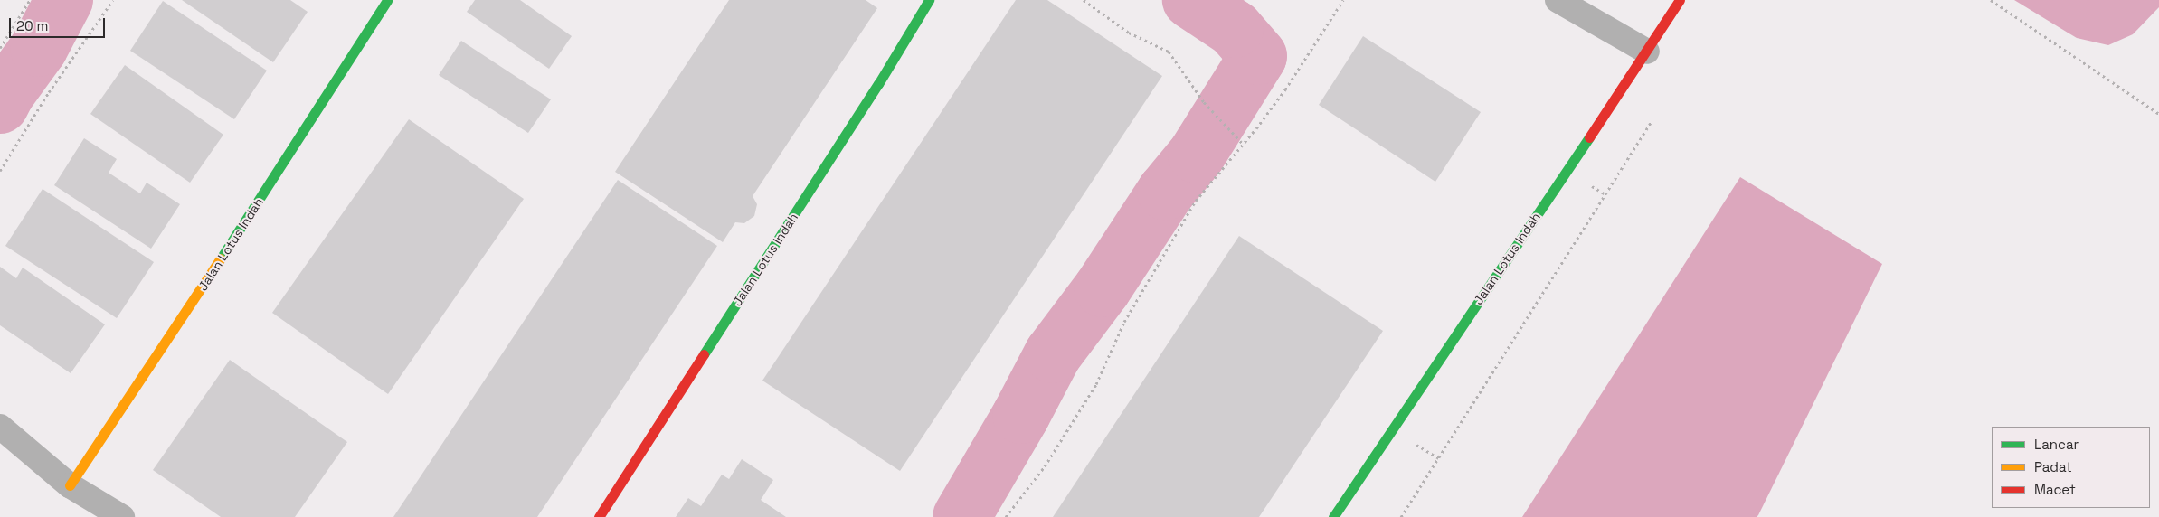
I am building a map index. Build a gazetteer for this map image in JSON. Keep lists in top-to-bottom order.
{
  "streets": {
    "street": ["Jalan Lotus Indah"]
  },
  "legend": ["Lancar", "Padat", "Macet"],
  "scale_bar": "20 m"
}
